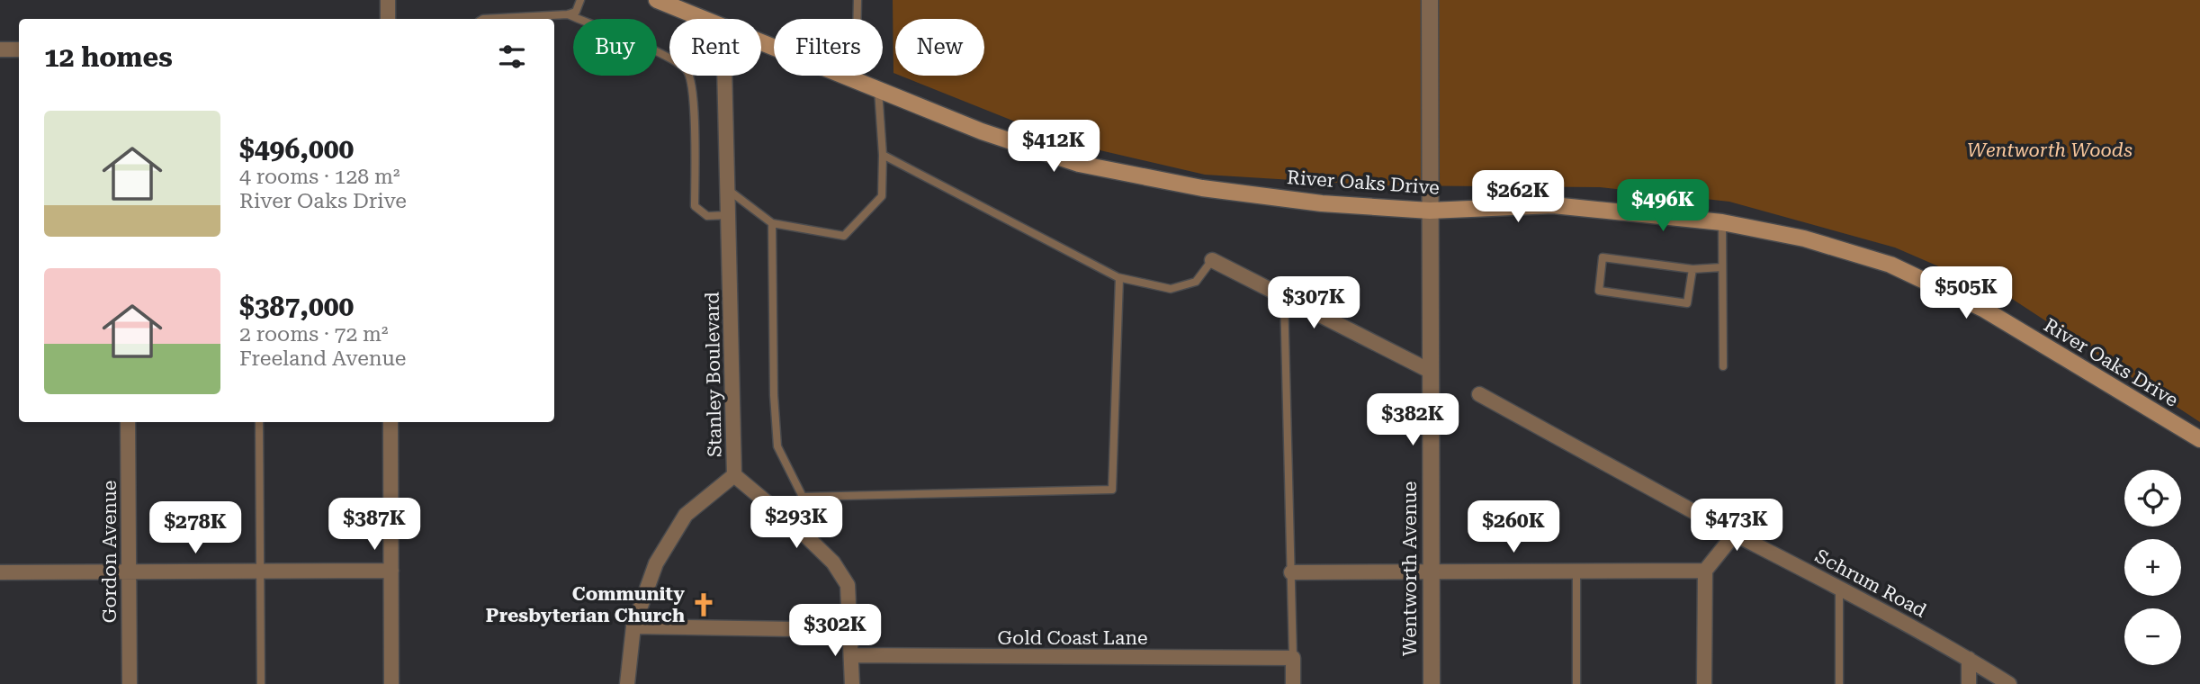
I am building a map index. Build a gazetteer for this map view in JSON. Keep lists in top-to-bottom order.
{
  "streets": {
    "main road": ["River Oaks Drive"],
    "street": [
      "Stanley Boulevard",
      "Gordon Avenue",
      "Wentworth Avenue",
      "Schrum Road",
      "Gold Coast Lane"
    ]
  },
  "crossings": [
    ["River Oaks Drive", "Wentworth Avenue"]
  ],
  "parks": ["Wentworth Woods"],
  "places": {
    "church": ["Community Presbyterian Church"]
  },
  "page": {
    "chip": [
      "Buy",
      "Rent",
      "Filters",
      "New"
    ],
    "heading": "12 homes",
    "list": [
      {
        "name": "$496,000",
        "note": "4 rooms · 128 m² · River Oaks Drive"
      },
      {
        "name": "$387,000",
        "note": "2 rooms · 72 m² · Freeland Avenue"
      }
    ],
    "price": [
      "$412K",
      "$262K",
      "$496K",
      "$505K",
      "$307K",
      "$382K",
      "$293K",
      "$387K",
      "$473K",
      "$260K",
      "$278K",
      "$302K"
    ],
    "map_buttons": ["+", "−"]
  }
}
